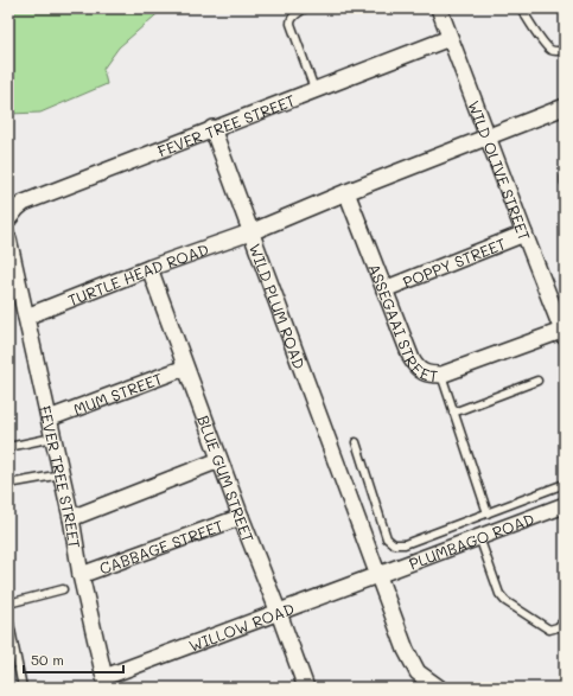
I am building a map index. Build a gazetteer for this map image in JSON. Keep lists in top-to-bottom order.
{
  "streets": {
    "street": [
      "FEVER TREE STREET",
      "WILD OLIVE STREET",
      "POPPY STREET",
      "TURTLE HEAD ROAD",
      "WILD PLUM ROAD",
      "ASSEGAAI STREET",
      "MUM STREET",
      "BLUE GUM STREET",
      "PLUMBAGO ROAD",
      "CABBAGE STREET",
      "WILLOW ROAD"
    ]
  },
  "crossings": [
    ["FEVER TREE STREET", "WILD OLIVE STREET"],
    ["FEVER TREE STREET", "TURTLE HEAD ROAD"],
    ["FEVER TREE STREET", "MUM STREET"],
    ["FEVER TREE STREET", "CABBAGE STREET"],
    ["FEVER TREE STREET", "WILLOW ROAD"],
    ["WILD OLIVE STREET", "POPPY STREET"],
    ["WILD OLIVE STREET", "WILD PLUM ROAD"],
    ["WILD OLIVE STREET", "ASSEGAAI STREET"],
    ["POPPY STREET", "ASSEGAAI STREET"],
    ["TURTLE HEAD ROAD", "WILD PLUM ROAD"],
    ["TURTLE HEAD ROAD", "BLUE GUM STREET"],
    ["WILD PLUM ROAD", "ASSEGAAI STREET"],
    ["WILD PLUM ROAD", "PLUMBAGO ROAD"],
    ["WILD PLUM ROAD", "WILLOW ROAD"],
    ["MUM STREET", "BLUE GUM STREET"],
    ["BLUE GUM STREET", "CABBAGE STREET"],
    ["BLUE GUM STREET", "WILLOW ROAD"],
    ["PLUMBAGO ROAD", "WILLOW ROAD"]
  ],
  "scale_bar": "50 m"
}
